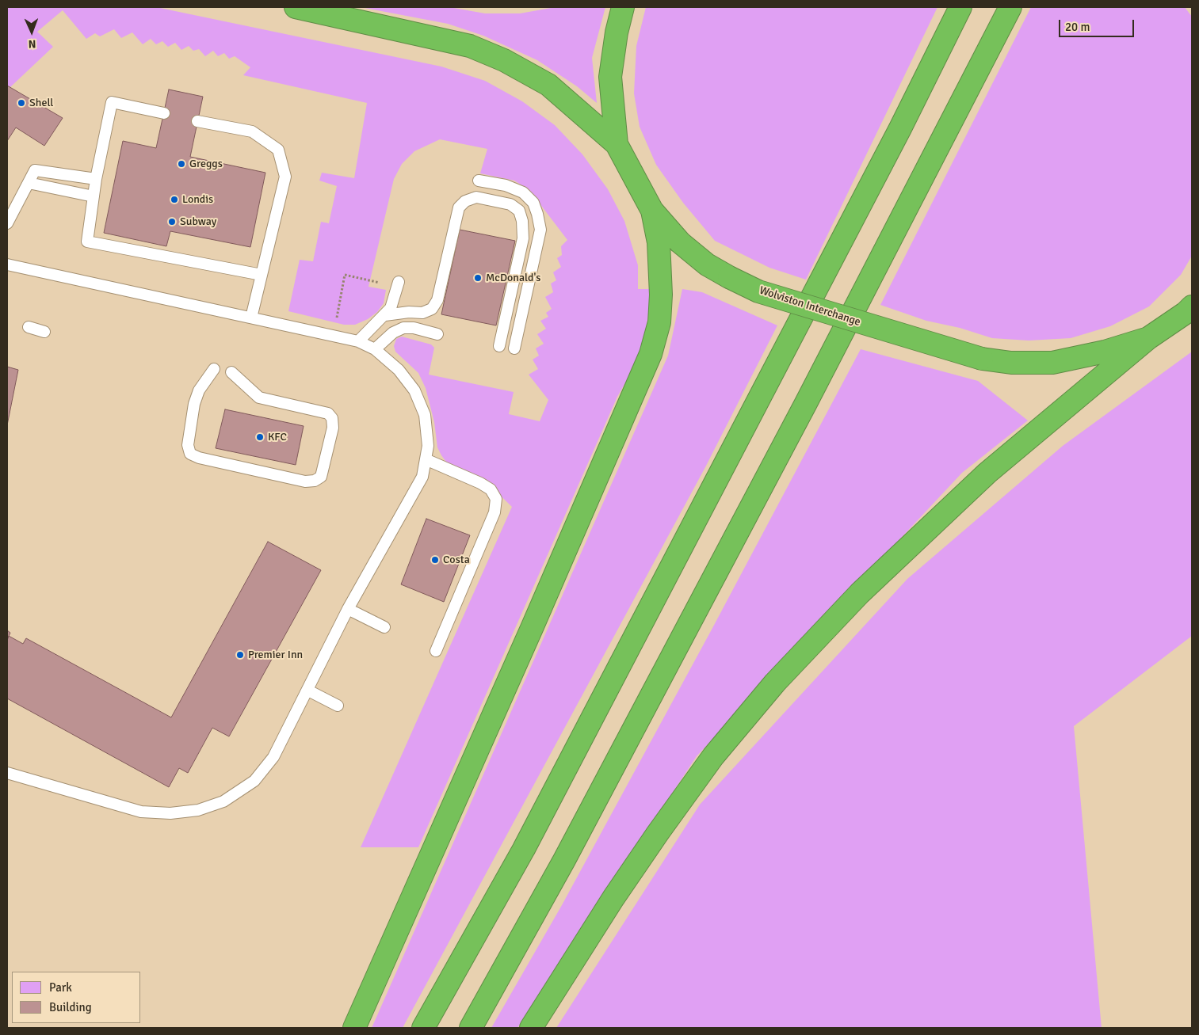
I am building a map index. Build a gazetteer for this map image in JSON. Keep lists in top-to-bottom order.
{
  "streets": {
    "highway": ["Wolviston Interchange"]
  },
  "places": [
    "Shell",
    "Greggs",
    "Londis",
    "Subway",
    "McDonald's",
    "KFC",
    "Costa",
    "Premier Inn"
  ],
  "legend": ["Park", "Building"],
  "scale_bar": "20 m",
  "north": "bottom"
}
